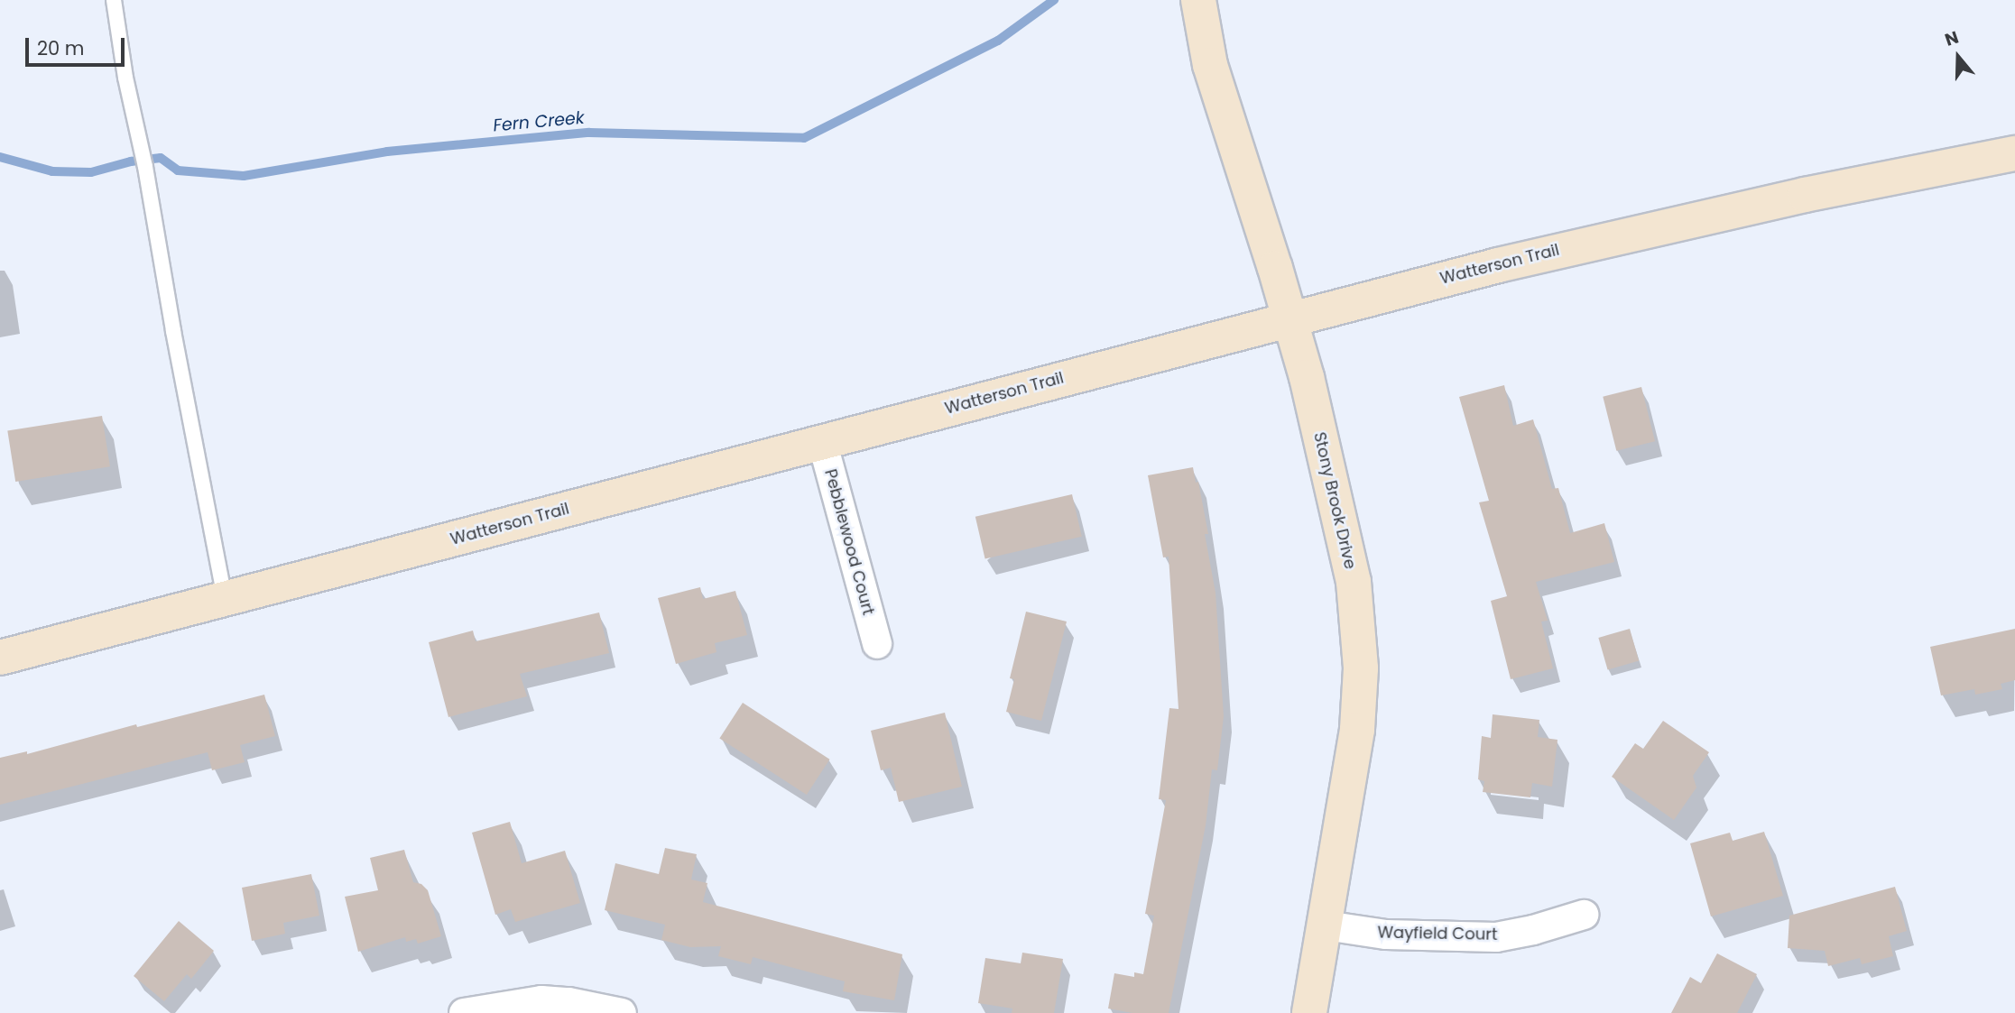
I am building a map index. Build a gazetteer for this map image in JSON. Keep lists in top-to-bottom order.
{
  "streets": {
    "main road": ["Watterson Trail", "Stony Brook Drive"],
    "street": ["Pebblewood Court", "Wayfield Court"]
  },
  "crossings": [
    ["Watterson Trail", "Stony Brook Drive"],
    ["Watterson Trail", "Pebblewood Court"],
    ["Stony Brook Drive", "Wayfield Court"]
  ],
  "water": ["Fern Creek"],
  "scale_bar": "20 m",
  "north": "top"
}
